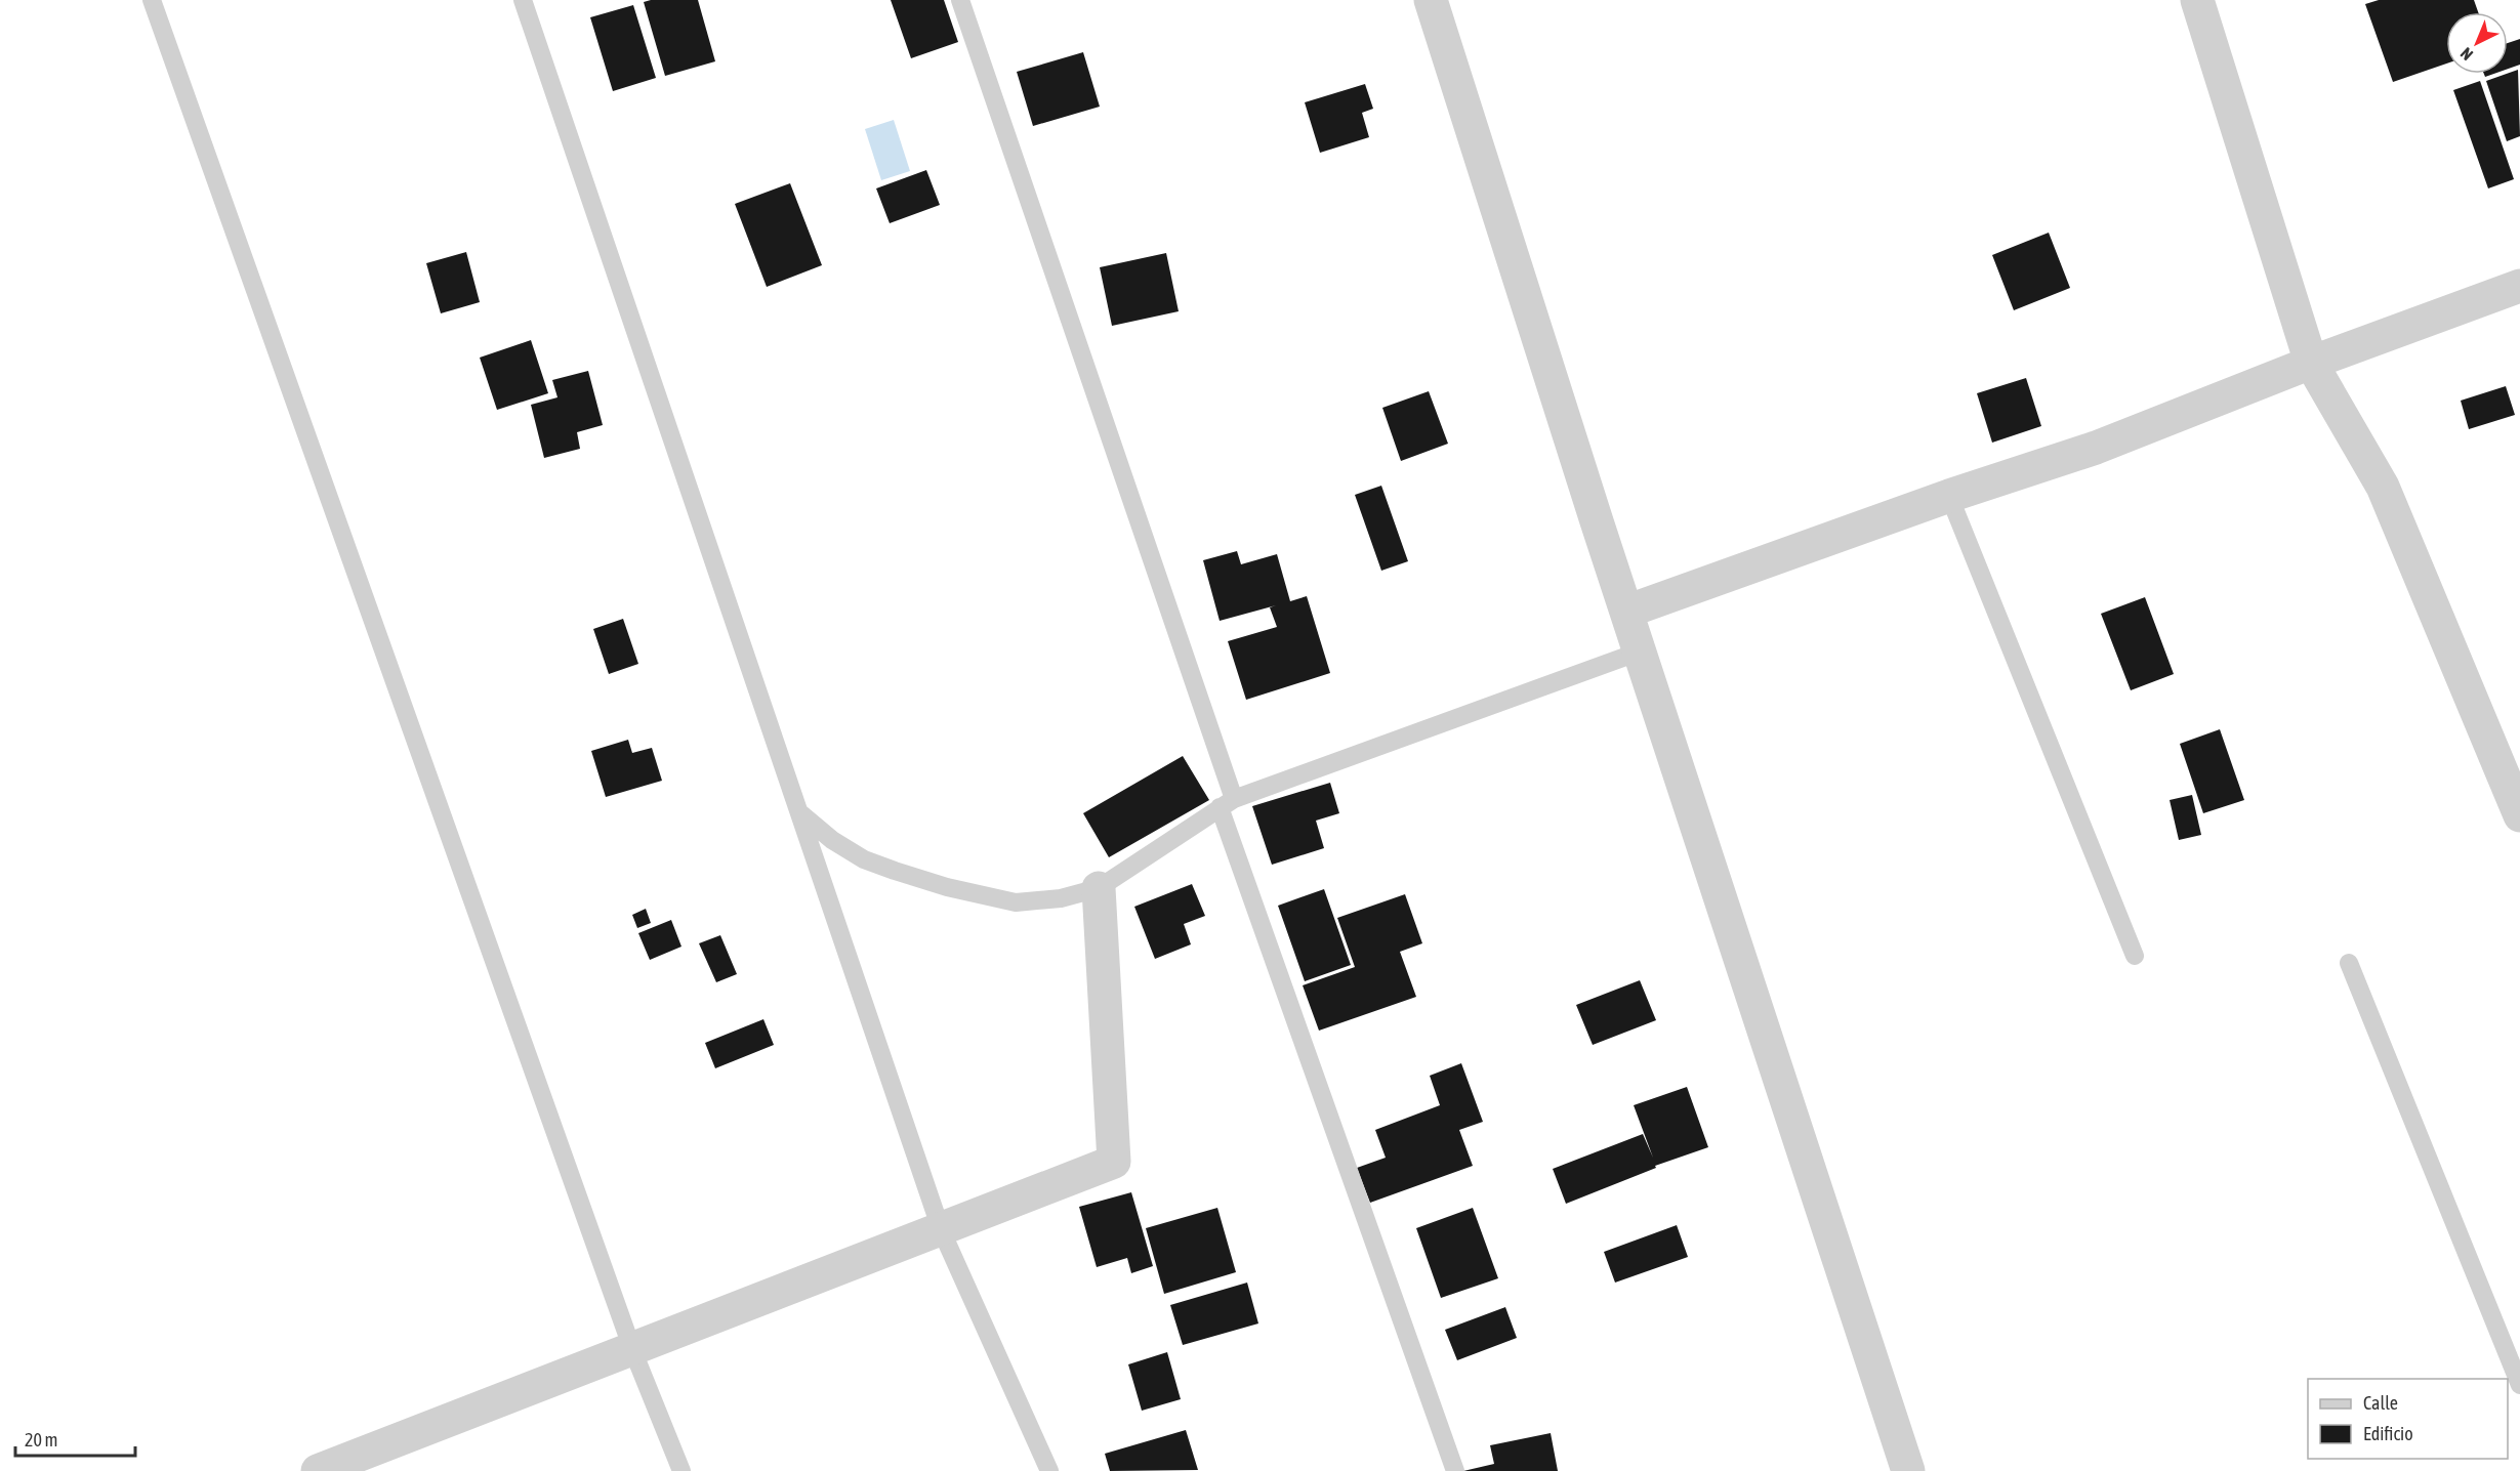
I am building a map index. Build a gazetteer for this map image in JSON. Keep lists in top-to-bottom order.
{
  "legend": ["Calle", "Edificio"],
  "scale_bar": "20 m",
  "north": "bottom left"
}
